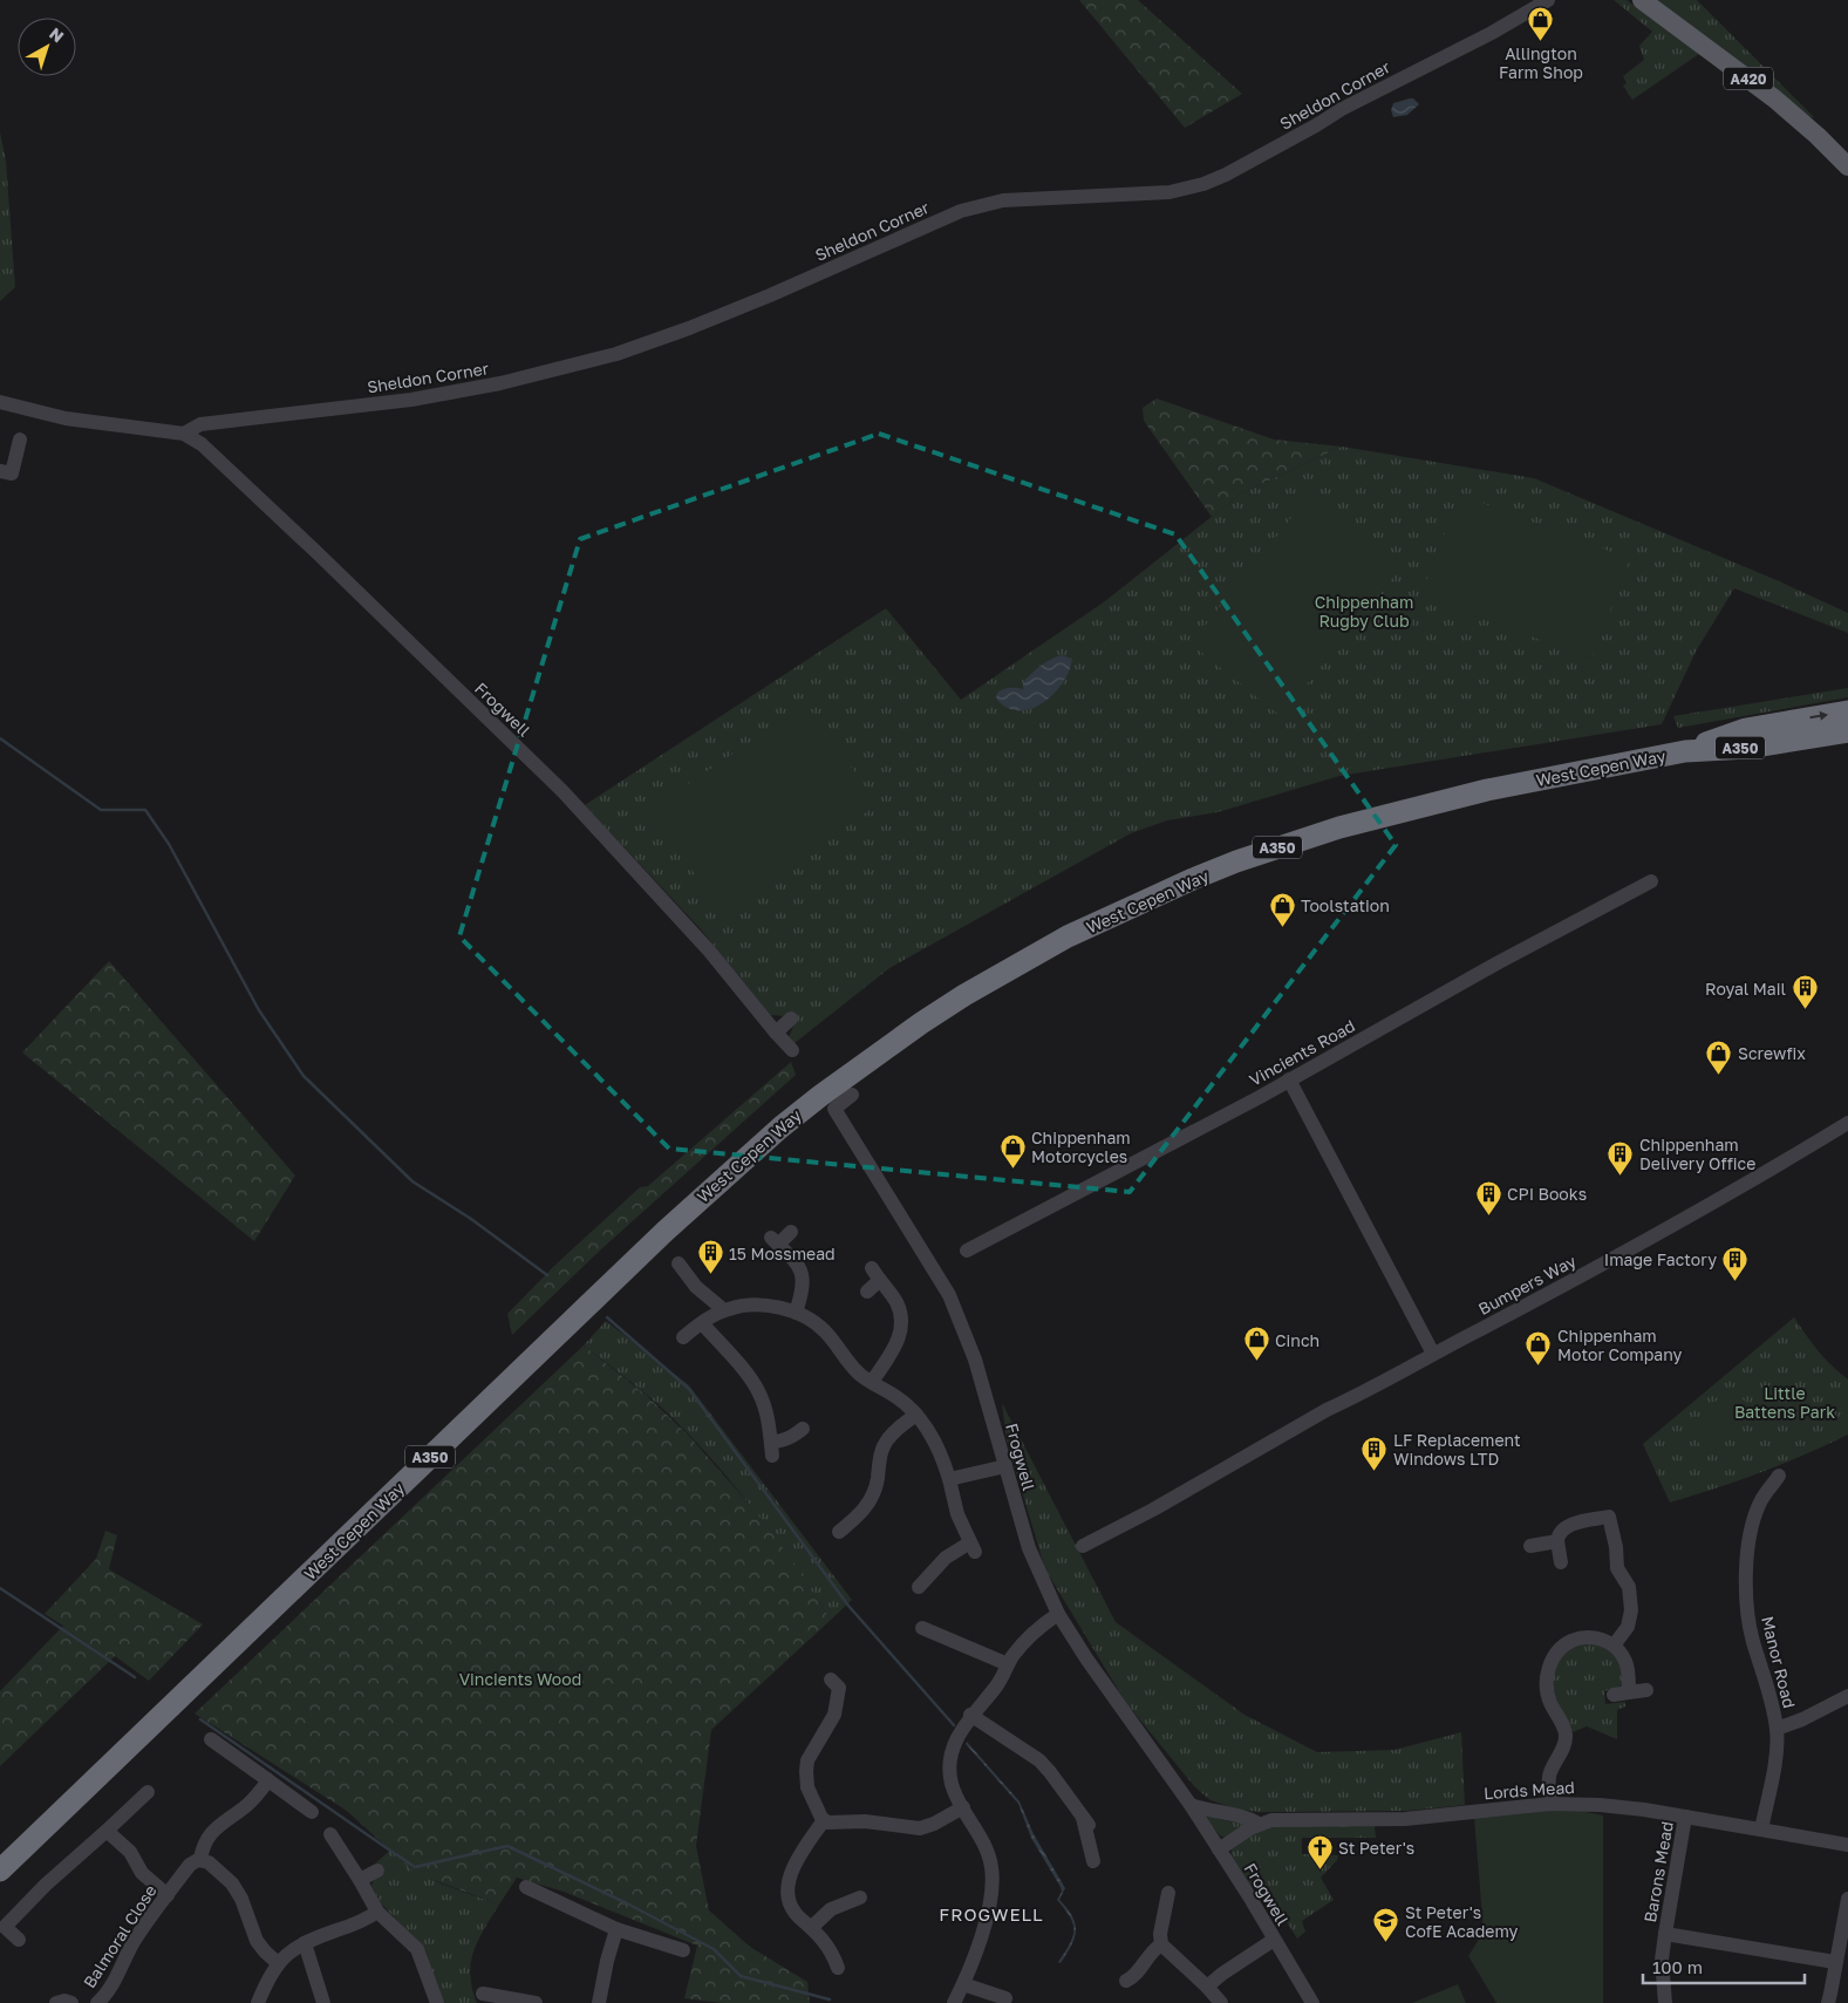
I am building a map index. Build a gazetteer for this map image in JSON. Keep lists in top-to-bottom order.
{
  "streets": {
    "highway": ["A350", "West Cepen Way"],
    "main road": ["A420"],
    "street": [
      "Sheldon Corner",
      "Frogwell",
      "Vincients Road",
      "Bumpers Way",
      "Manor Road",
      "Lords Mead",
      "Barons Mead",
      "Balmoral Close"
    ]
  },
  "crossings": [
    ["Sheldon Corner", "Frogwell"],
    ["Frogwell", "Lords Mead"],
    ["Manor Road", "Lords Mead"],
    ["Lords Mead", "Barons Mead"]
  ],
  "districts": ["FROGWELL"],
  "parks": ["Chippenham Rugby Club", "Little Battens Park", "Vincients Wood"],
  "places": {
    "shop": [
      "Allington Farm Shop",
      "Toolstation",
      "Screwfix",
      "Chippenham Motorcycles",
      "Cinch",
      "Chippenham Motor Company"
    ],
    "building": [
      "Royal Mail",
      "Chippenham Delivery Office",
      "CPI Books",
      "15 Mossmead",
      "Image Factory",
      "LF Replacement Windows LTD"
    ],
    "church": ["St Peter's"],
    "school or university": ["St Peter's CofE Academy"]
  },
  "scale_bar": "100 m",
  "north": "top right"
}
